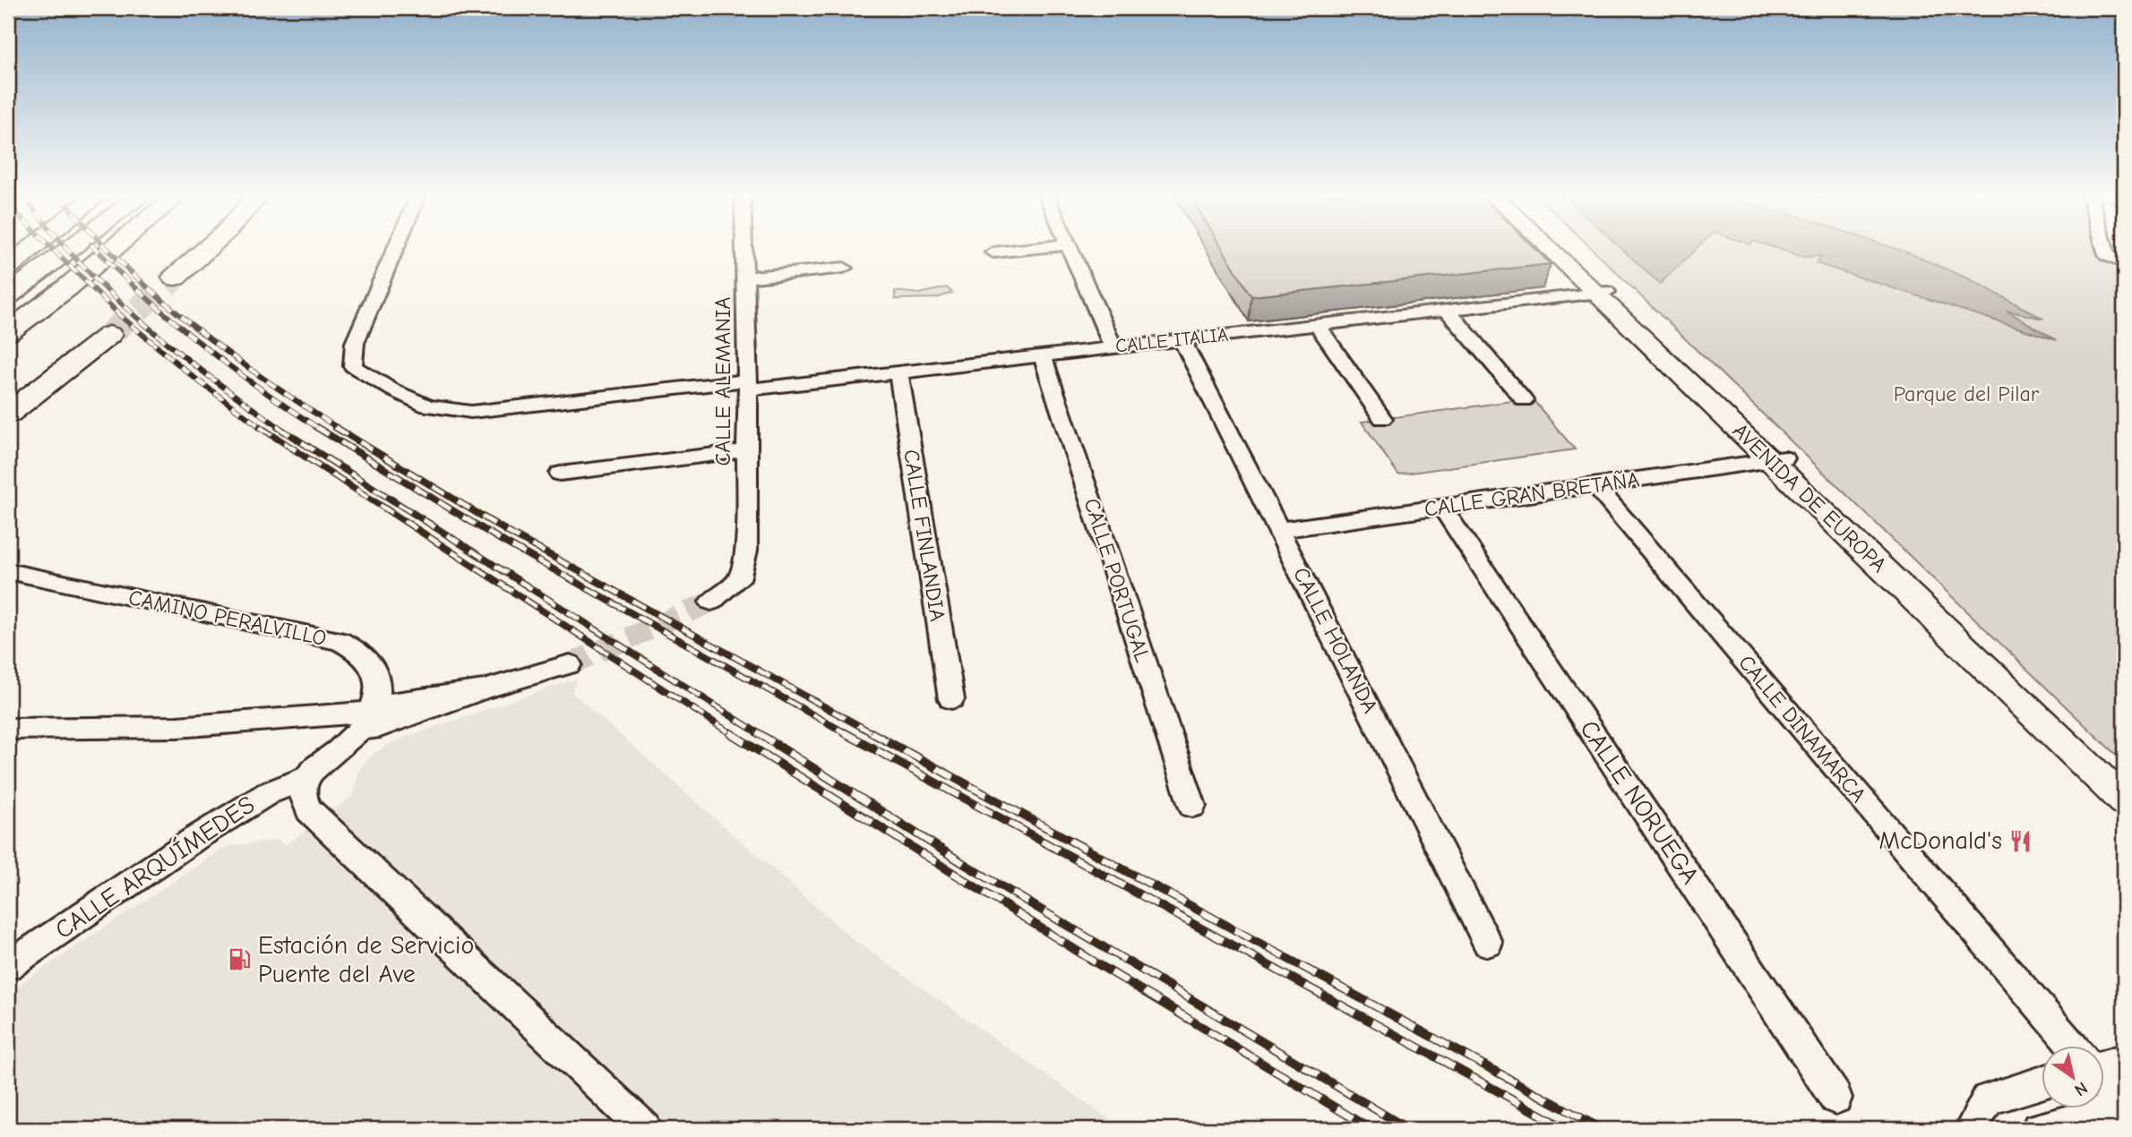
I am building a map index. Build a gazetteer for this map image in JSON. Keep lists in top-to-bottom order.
{
  "streets": {
    "main road": ["AVENIDA DE EUROPA"],
    "street": [
      "CALLE ITALIA",
      "CALLE ALEMANIA",
      "CALLE GRAN BRETAÑA",
      "CALLE FINLANDIA",
      "CALLE PORTUGAL",
      "CAMINO PERALVILLO",
      "CALLE HOLANDA",
      "CALLE DINAMARCA",
      "CALLE NORUEGA",
      "CALLE ARQUÍMEDES"
    ]
  },
  "crossings": [
    ["CALLE ITALIA", "CALLE ALEMANIA"],
    ["CALLE ITALIA", "AVENIDA DE EUROPA"],
    ["CALLE ITALIA", "CALLE FINLANDIA"],
    ["CALLE ITALIA", "CALLE PORTUGAL"],
    ["CALLE ITALIA", "CALLE HOLANDA"],
    ["CALLE GRAN BRETAÑA", "AVENIDA DE EUROPA"],
    ["CALLE GRAN BRETAÑA", "CALLE HOLANDA"],
    ["CALLE GRAN BRETAÑA", "CALLE DINAMARCA"],
    ["CALLE GRAN BRETAÑA", "CALLE NORUEGA"]
  ],
  "parks": ["Parque del Pilar"],
  "places": {
    "restaurant": ["McDonald's"],
    "fuel station": ["Estación de Servicio Puente del Ave"]
  },
  "north": "bottom right"
}
